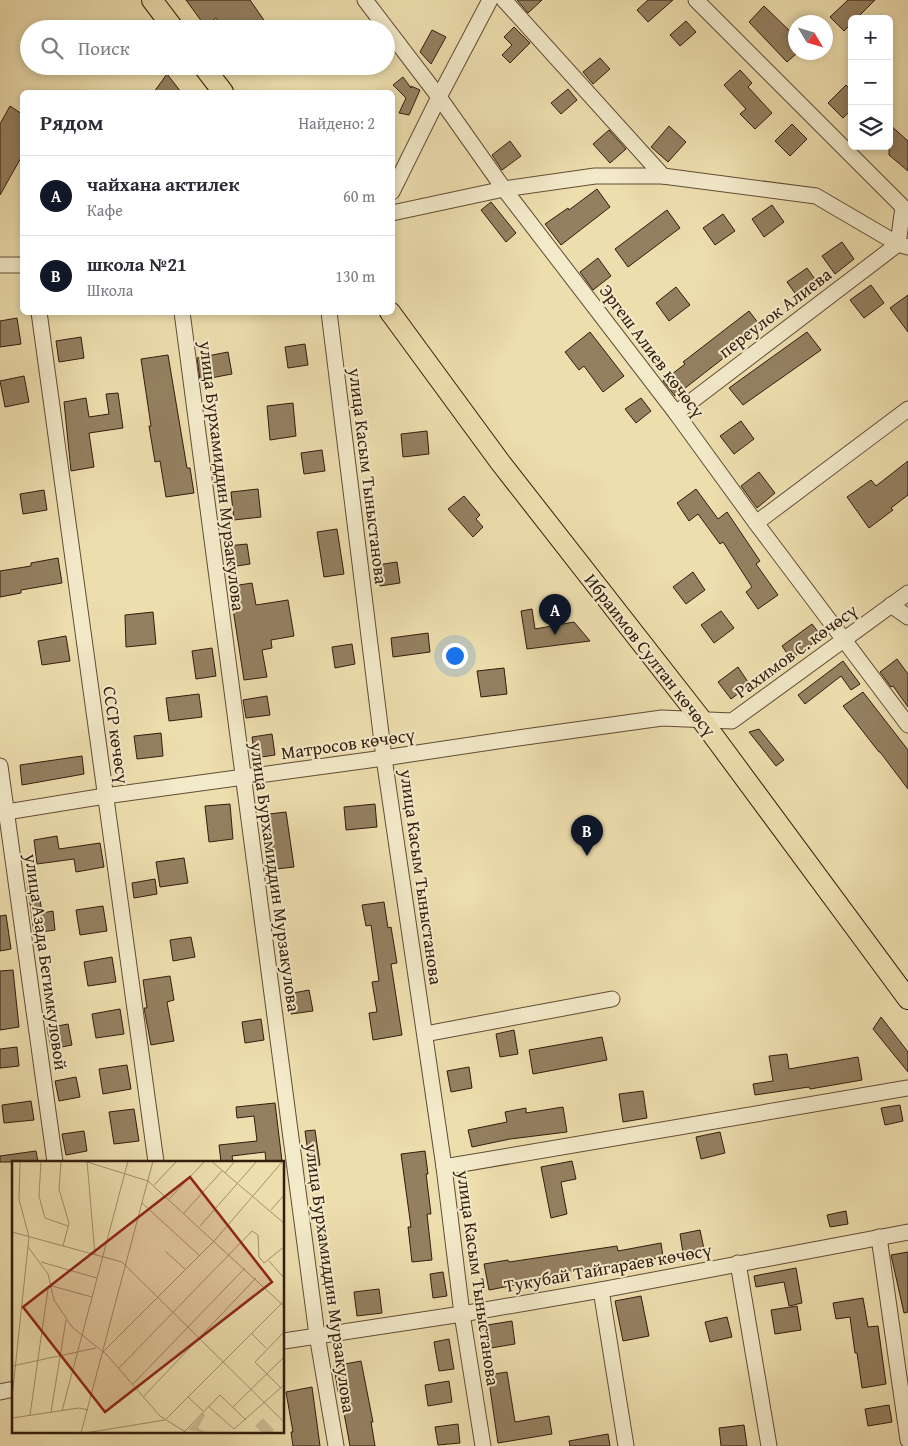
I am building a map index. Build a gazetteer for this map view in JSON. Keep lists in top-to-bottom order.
{
  "streets": {
    "main road": ["Ибраимов Султан көчөсү"],
    "street": [
      "переулок Алиева",
      "Эргеш Алиев көчөсү",
      "улица Бурхамиддин Мурзакулова",
      "улица Касым Тыныстанова",
      "Рахимов С. көчөсү",
      "СССР көчөсү",
      "Матросов көчөсү",
      "улица Азада Бегимкуловой",
      "Тукубай Тайгараев көчөсү"
    ]
  },
  "crossings": [
    ["переулок Алиева", "Эргеш Алиев көчөсү"],
    ["Эргеш Алиев көчөсү", "Рахимов С. көчөсү"],
    ["улица Бурхамиддин Мурзакулова", "Матросов көчөсү"],
    ["улица Бурхамиддин Мурзакулова", "Тукубай Тайгараев көчөсү"],
    ["улица Касым Тыныстанова", "Матросов көчөсү"],
    ["улица Касым Тыныстанова", "Тукубай Тайгараев көчөсү"],
    ["Рахимов С. көчөсү", "Ибраимов Султан көчөсү"],
    ["Рахимов С. көчөсү", "Матросов көчөсү"],
    ["Ибраимов Султан көчөсү", "Матросов көчөсү"],
    ["СССР көчөсү", "Матросов көчөсү"],
    ["Матросов көчөсү", "улица Азада Бегимкуловой"]
  ],
  "north": "bottom right",
  "page": {
    "map_buttons": ["+", "−"],
    "search": "Поиск",
    "heading": ["Рядом", "Найдено: 2"],
    "list": [
      {
        "mark": "A",
        "name": "чайхана актилек",
        "note": "Кафе",
        "value": "60 m"
      },
      {
        "mark": "B",
        "name": "школа №21",
        "note": "Школа",
        "value": "130 m"
      }
    ],
    "pins": ["A", "B"]
  }
}
